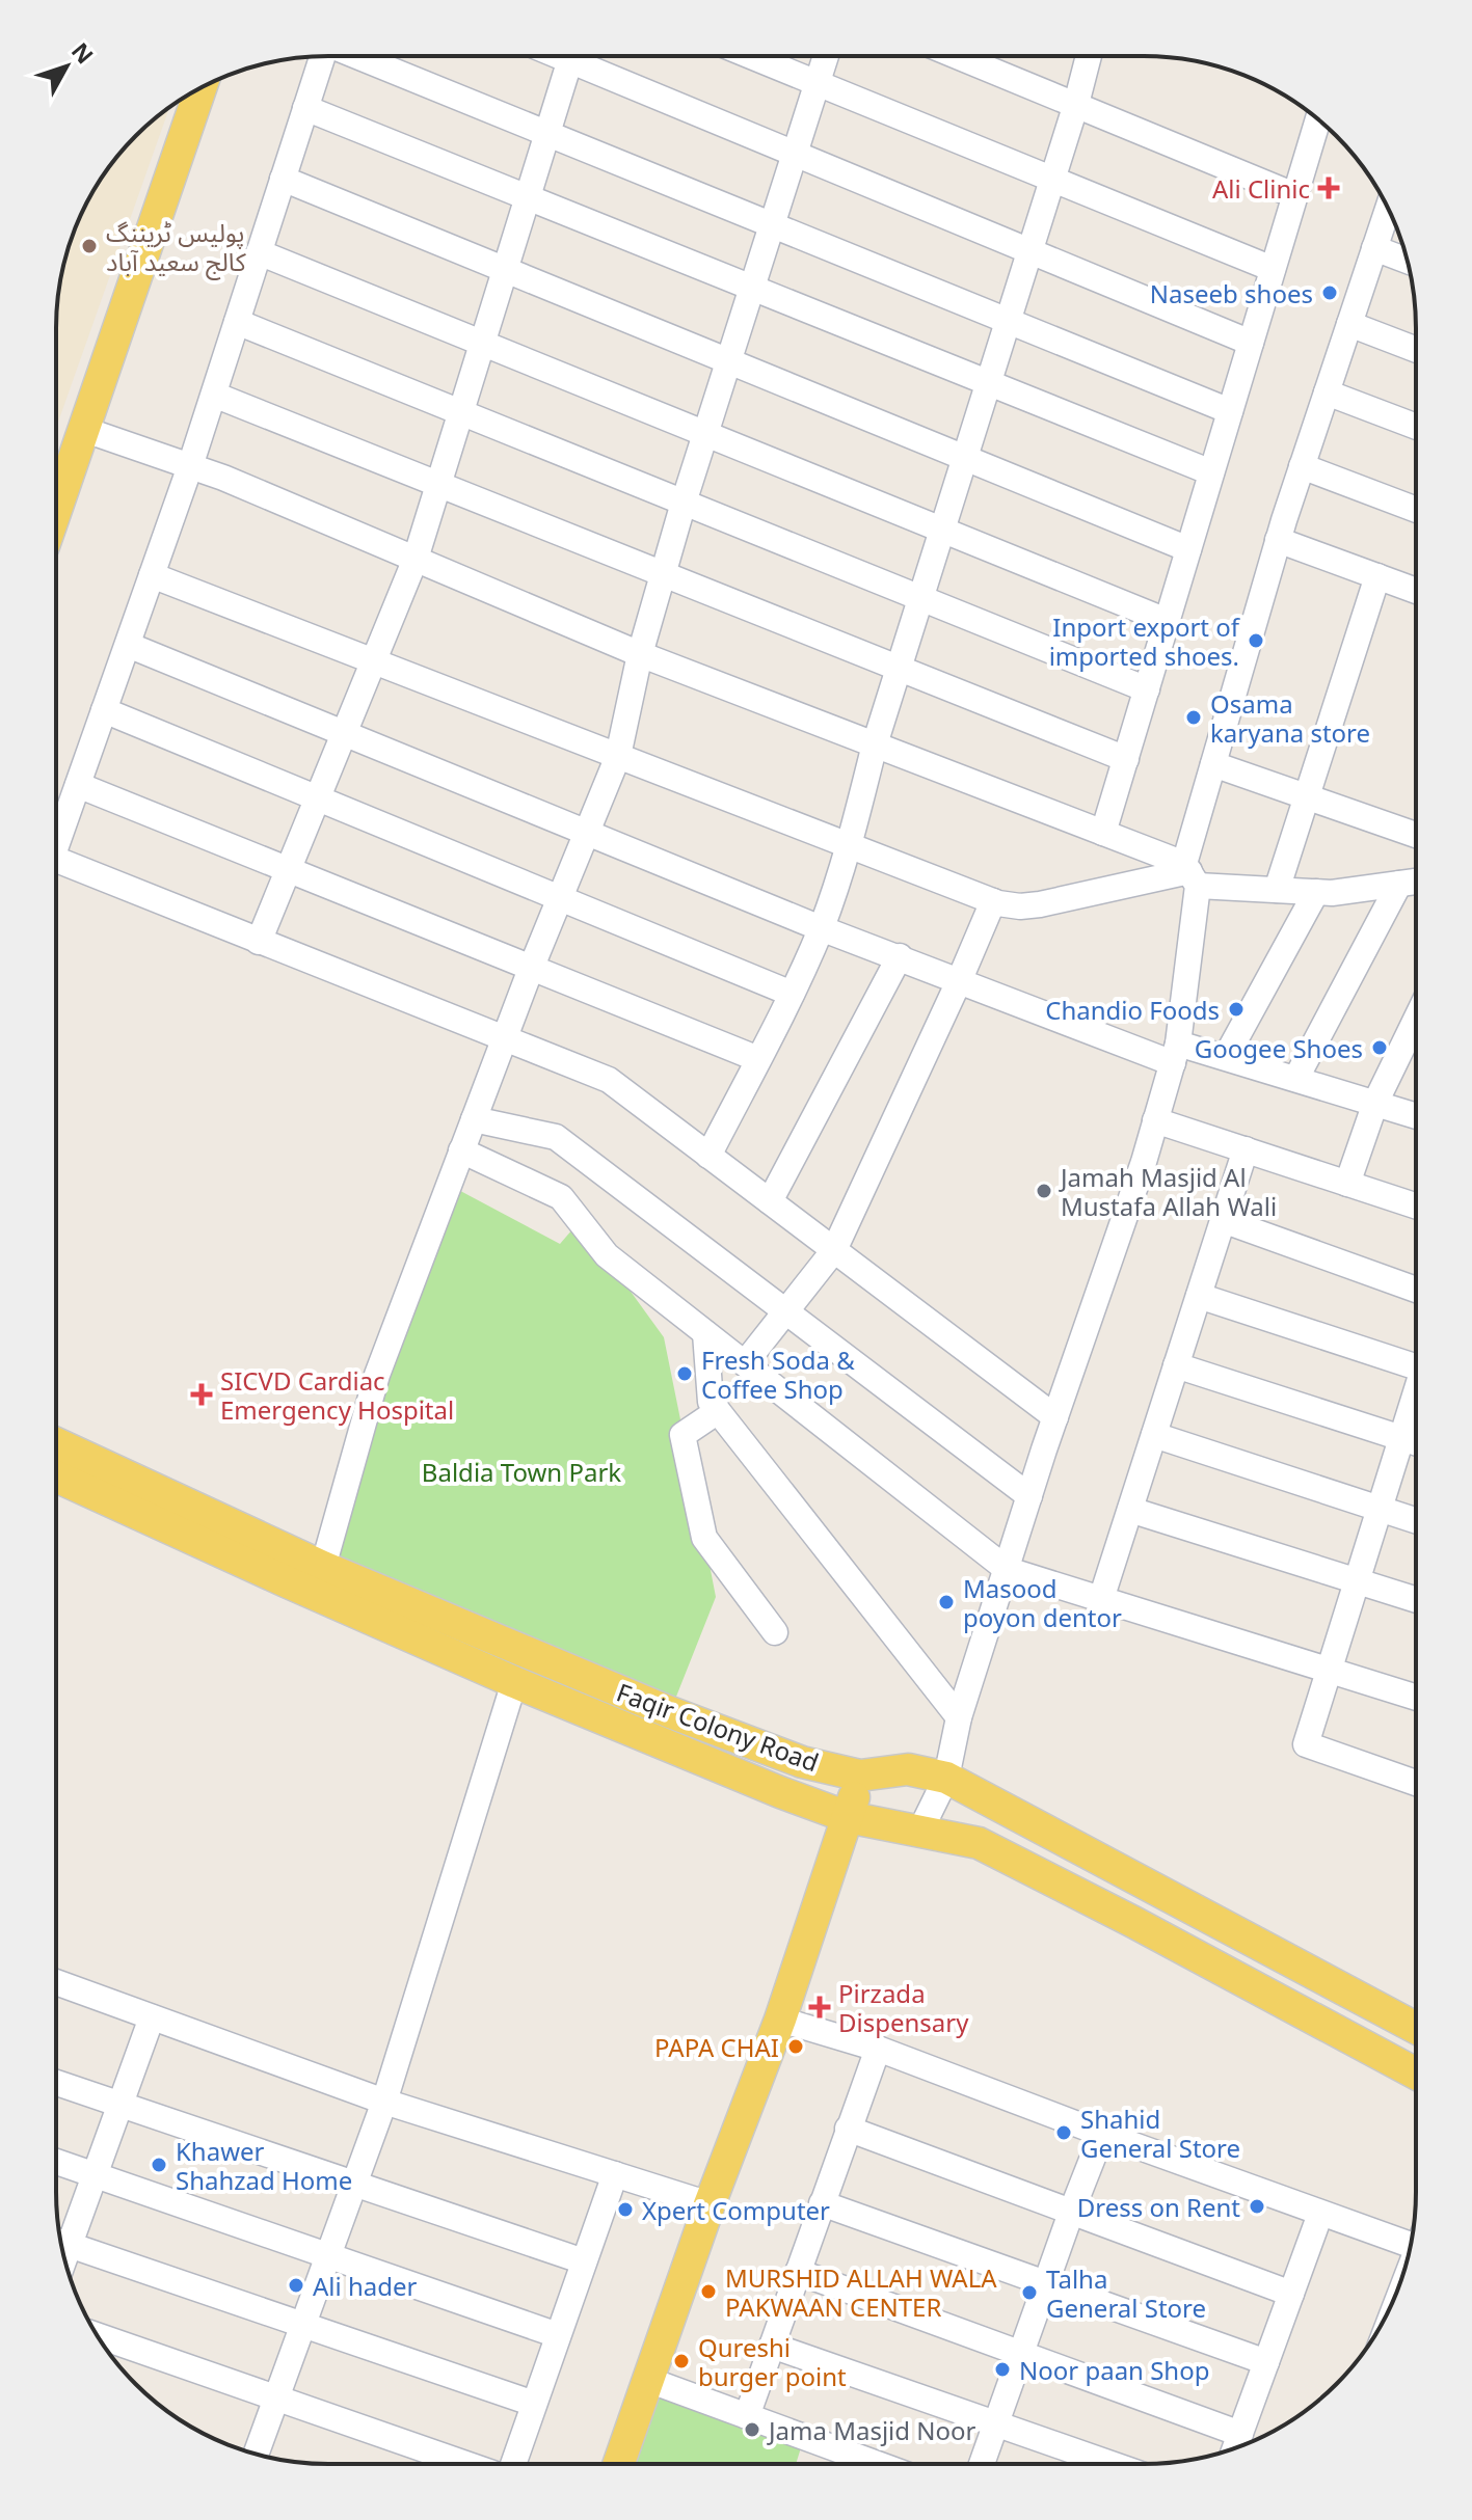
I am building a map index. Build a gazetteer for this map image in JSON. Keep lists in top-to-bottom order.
{
  "streets": {
    "main road": ["Faqir Colony Road"]
  },
  "parks": ["Baldia Town Park"],
  "places": {
    "health": ["Ali Clinic", "SICVD Cardiac Emergency Hospital", "Pirzada Dispensary"],
    "other": [
      "پولیس ٹریننگ کالج سعید آباد",
      "Naseeb shoes",
      "Inport export of imported shoes.",
      "Osama karyana store",
      "Chandio Foods",
      "Googee Shoes",
      "Jamah Masjid Al Mustafa Allah Wali",
      "Fresh Soda & Coffee Shop",
      "Masood poyon dentor",
      "PAPA CHAI",
      "Shahid General Store",
      "Khawer Shahzad Home",
      "Dress on Rent",
      "Xpert Computer",
      "Ali hader",
      "MURSHID ALLAH WALA PAKWAAN CENTER",
      "Talha General Store",
      "Qureshi burger point",
      "Noor paan Shop",
      "Jama Masjid Noor"
    ]
  },
  "north": "top right"
}
